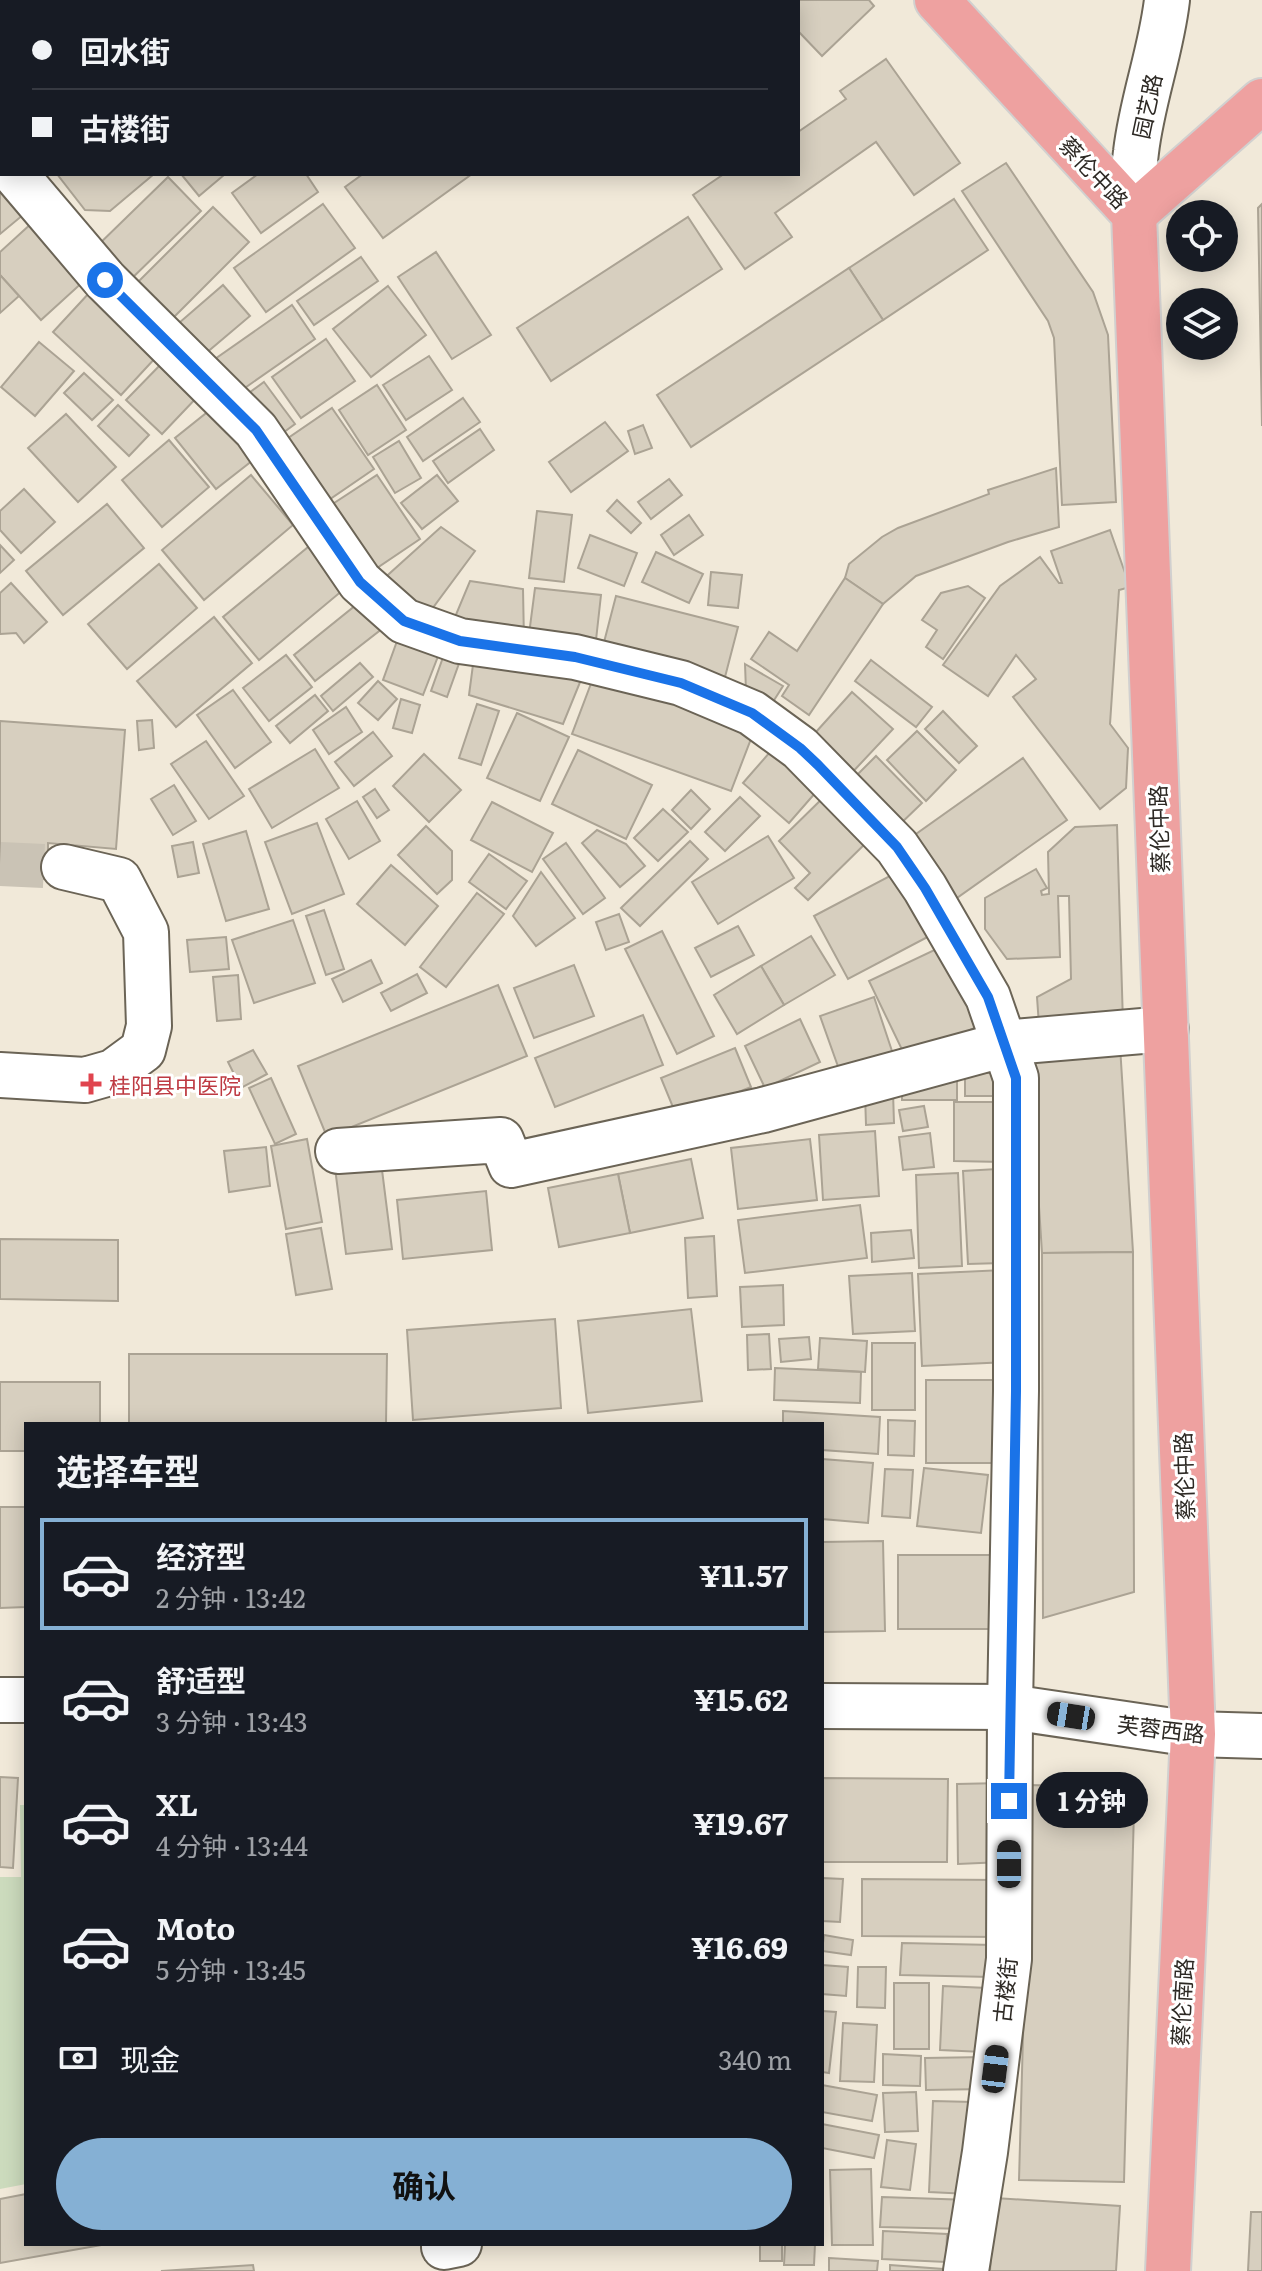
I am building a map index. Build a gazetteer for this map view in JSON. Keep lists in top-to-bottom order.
{
  "streets": {
    "main road": ["蔡伦中路", "蔡伦南路"],
    "street": ["园艺路", "芙蓉西路", "古楼街"]
  },
  "crossings": [
    ["园艺路", "蔡伦中路"],
    ["蔡伦中路", "芙蓉西路"],
    ["蔡伦中路", "蔡伦南路"],
    ["芙蓉西路", "古楼街"],
    ["芙蓉西路", "蔡伦南路"]
  ],
  "places": {
    "health": ["桂阳县中医院"]
  },
  "page": {
    "banner": ["回水街", "古楼街"],
    "heading": "选择车型",
    "list": [
      {
        "name": "经济型",
        "note": "2 分钟 · 13:42",
        "value": "¥11.57"
      },
      {
        "name": "舒适型",
        "note": "3 分钟 · 13:43",
        "value": "¥15.62"
      },
      {
        "name": "XL",
        "note": "4 分钟 · 13:44",
        "value": "¥19.67"
      },
      {
        "name": "Moto",
        "note": "5 分钟 · 13:45",
        "value": "¥16.69"
      }
    ],
    "bubble": "1 分钟",
    "pay": ["现金", "340 m"],
    "buttons": "确认"
  }
}
